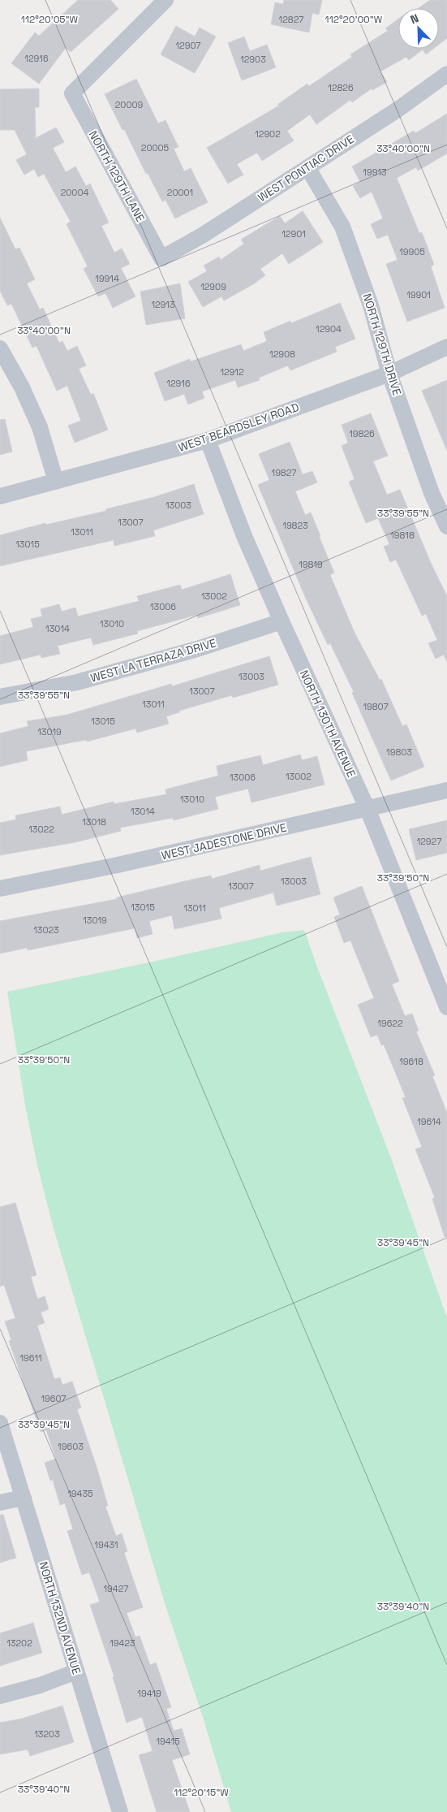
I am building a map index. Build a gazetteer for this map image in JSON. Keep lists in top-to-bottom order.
{
  "streets": {
    "street": [
      "WEST PONTIAC DRIVE",
      "NORTH 129TH LANE",
      "NORTH 129TH DRIVE",
      "WEST BEARDSLEY ROAD",
      "WEST LA TERRAZA DRIVE",
      "NORTH 130TH AVENUE",
      "WEST JADESTONE DRIVE",
      "NORTH 132ND AVENUE"
    ]
  },
  "crossings": [
    ["WEST PONTIAC DRIVE", "NORTH 129TH LANE"],
    ["WEST PONTIAC DRIVE", "NORTH 129TH DRIVE"],
    ["NORTH 129TH DRIVE", "WEST BEARDSLEY ROAD"],
    ["WEST BEARDSLEY ROAD", "NORTH 130TH AVENUE"],
    ["WEST LA TERRAZA DRIVE", "NORTH 130TH AVENUE"],
    ["NORTH 130TH AVENUE", "WEST JADESTONE DRIVE"]
  ],
  "house_numbers": [
    "12827",
    "12907",
    "12916",
    "12903",
    "12826",
    "20009",
    "12902",
    "20005",
    "19913",
    "20004",
    "20001",
    "12901",
    "19905",
    "19914",
    "12909",
    "19901",
    "12913",
    "12904",
    "12908",
    "12912",
    "12916",
    "19826",
    "19827",
    "13003",
    "13007",
    "19823",
    "13011",
    "19818",
    "13015",
    "19819",
    "13002",
    "13006",
    "13010",
    "13014",
    "13003",
    "13007",
    "13011",
    "19807",
    "13015",
    "13019",
    "19803",
    "13002",
    "13006",
    "13010",
    "13014",
    "13018",
    "13022",
    "12927",
    "13003",
    "13007",
    "13015",
    "13011",
    "13019",
    "13023",
    "19622",
    "19618",
    "19614",
    "19611",
    "19607",
    "19603",
    "19435",
    "19431",
    "19427",
    "13202",
    "19423",
    "19419",
    "13203",
    "19415"
  ],
  "north": "top left",
  "coordinates": [
    "112°20'05\"W",
    "112°20'00\"W",
    "33°40'00\"N",
    "33°39'55\"N",
    "33°39'50\"N",
    "33°39'45\"N",
    "33°39'40\"N",
    "112°20'15\"W"
  ]
}
